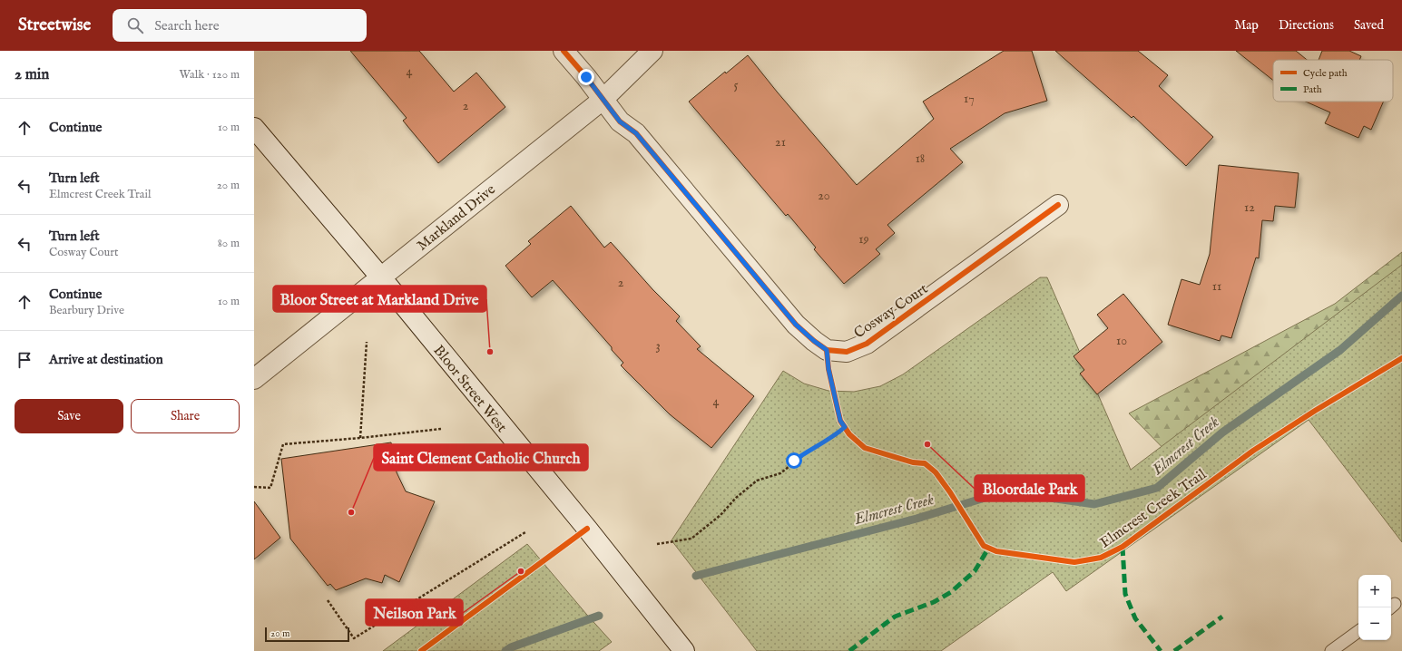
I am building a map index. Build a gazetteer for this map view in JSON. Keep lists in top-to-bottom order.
{
  "streets": {
    "street": ["Markland Drive", "Cosway Court", "Bloor Street West"],
    "cycle path": ["Elmcrest Creek Trail"]
  },
  "crossings": [
    ["Markland Drive", "Cosway Court"],
    ["Markland Drive", "Bloor Street West"]
  ],
  "water": ["Elmcrest Creek"],
  "places": [
    "Bloor Street at Markland Drive",
    "Bloordale Park",
    "Saint Clement Catholic Church",
    "Neilson Park"
  ],
  "house_numbers": [
    "4",
    "5",
    "17",
    "2",
    "21",
    "18",
    "20",
    "12",
    "19",
    "2",
    "11",
    "10",
    "3",
    "4"
  ],
  "legend": ["Cycle path", "Path"],
  "scale_bar": "20 m",
  "page": {
    "header": "Streetwise",
    "search": "Search here",
    "nav": ["Map", "Directions", "Saved"],
    "heading": ["2 min", "Walk · 120 m"],
    "list": [
      ["Continue", "10 m"],
      ["Turn left", "Elmcrest Creek Trail", "20 m"],
      ["Turn left", "Cosway Court", "80 m"],
      ["Continue", "Bearbury Drive", "10 m"],
      "Arrive at destination"
    ],
    "buttons": ["Save", "Share"],
    "map_buttons": ["+", "−"],
    "scale": "20 m"
  }
}
